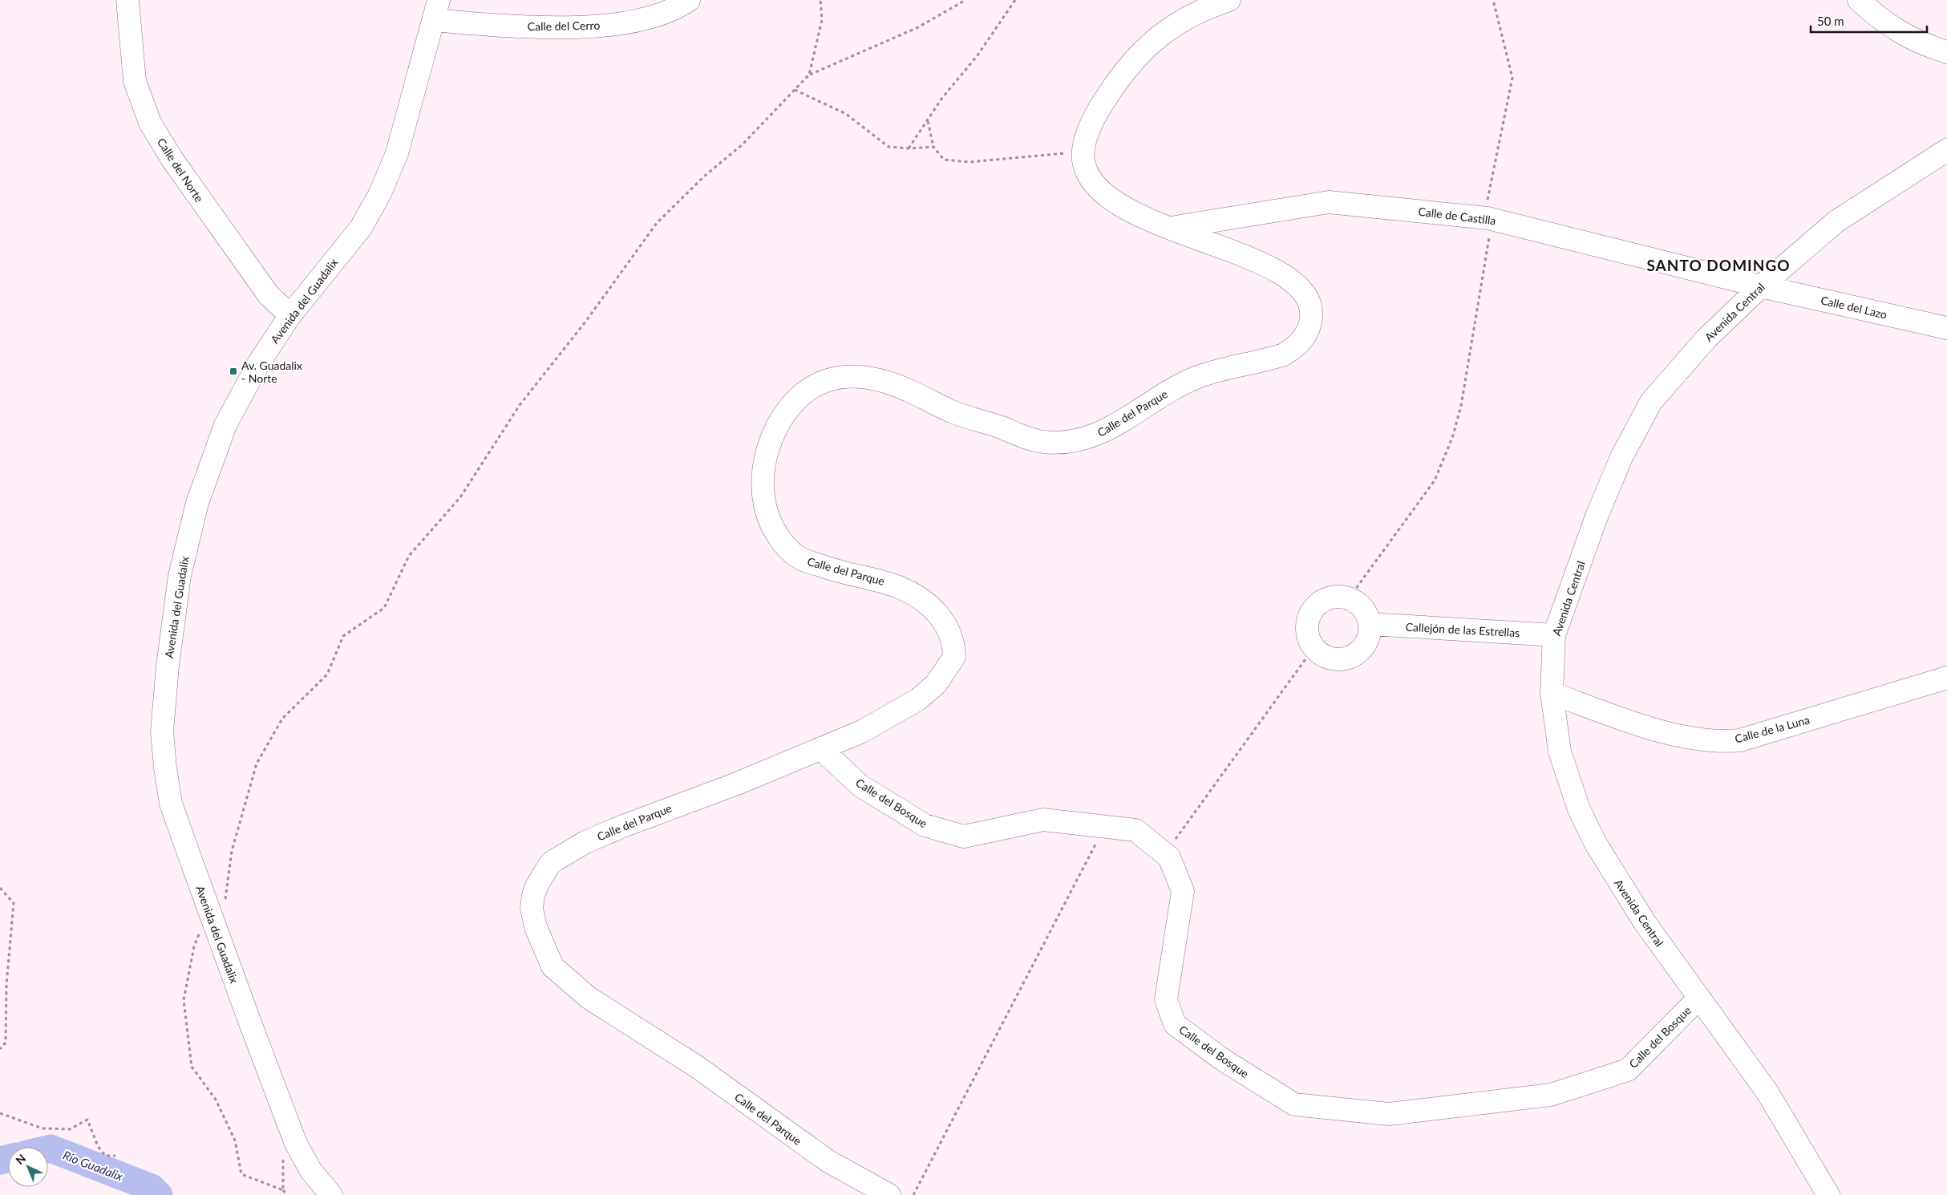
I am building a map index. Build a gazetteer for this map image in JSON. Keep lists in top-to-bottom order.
{
  "streets": {
    "street": [
      "Calle del Cerro",
      "Calle del Norte",
      "Calle de Castilla",
      "Avenida del Guadalix",
      "Calle del Lazo",
      "Avenida Central",
      "Calle del Parque",
      "Callejón de las Estrellas",
      "Calle de la Luna",
      "Calle del Bosque"
    ]
  },
  "crossings": [
    ["Calle del Cerro", "Avenida del Guadalix"],
    ["Calle del Norte", "Avenida del Guadalix"],
    ["Calle de Castilla", "Calle del Lazo"],
    ["Calle de Castilla", "Avenida Central"],
    ["Calle de Castilla", "Calle del Parque"],
    ["Calle del Lazo", "Avenida Central"],
    ["Avenida Central", "Callejón de las Estrellas"],
    ["Avenida Central", "Calle de la Luna"],
    ["Avenida Central", "Calle del Bosque"],
    ["Calle del Parque", "Calle del Bosque"]
  ],
  "districts": ["SANTO DOMINGO"],
  "water": ["Río Guadalix"],
  "places": {
    "transit": ["Av. Guadalix - Norte"]
  },
  "scale_bar": "50 m",
  "north": "top left"
}
